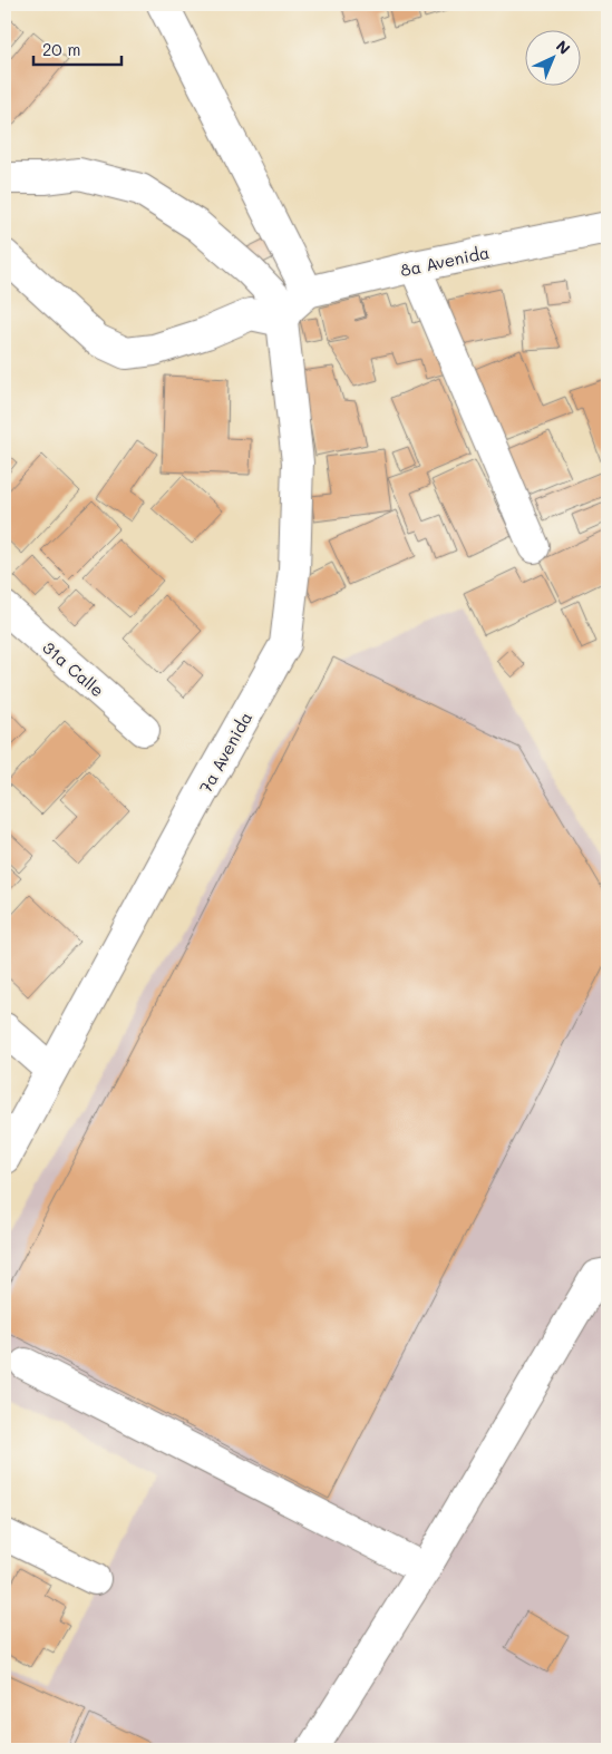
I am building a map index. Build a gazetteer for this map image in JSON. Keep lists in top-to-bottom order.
{
  "streets": {
    "street": ["8a Avenida", "31a Calle", "7a Avenida"]
  },
  "crossings": [
    ["8a Avenida", "7a Avenida"]
  ],
  "scale_bar": "20 m",
  "north": "top right"
}
